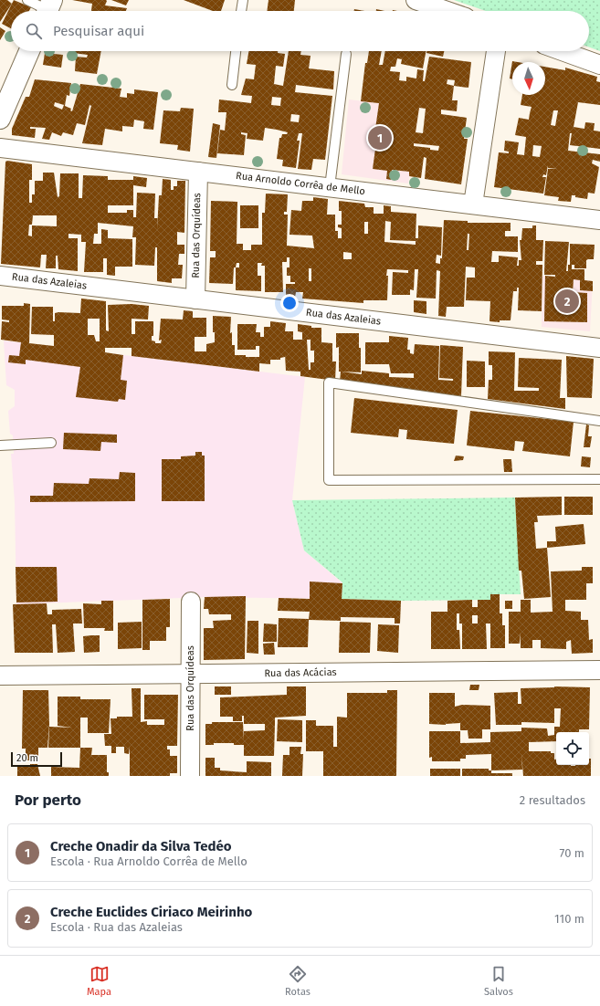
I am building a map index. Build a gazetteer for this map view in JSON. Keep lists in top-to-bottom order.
{
  "streets": {
    "street": [
      "Rua Arnoldo Corrêa de Mello",
      "Rua das Orquídeas",
      "Rua das Azaleias",
      "Rua das Acácias"
    ]
  },
  "crossings": [
    ["Rua Arnoldo Corrêa de Mello", "Rua das Orquídeas"],
    ["Rua das Orquídeas", "Rua das Azaleias"],
    ["Rua das Orquídeas", "Rua das Acácias"]
  ],
  "scale_bar": "20 m",
  "north": "bottom",
  "page": {
    "search": "Pesquisar aqui",
    "pins": ["1", "2"],
    "scale": "20 m",
    "heading": ["Por perto", "2 resultados"],
    "list": [
      {
        "mark": "1",
        "name": "Creche Onadir da Silva Tedéo",
        "note": "Escola · Rua Arnoldo Corrêa de Mello",
        "value": "70 m"
      },
      {
        "mark": "2",
        "name": "Creche Euclides Ciriaco Meirinho",
        "note": "Escola · Rua das Azaleias",
        "value": "110 m"
      }
    ],
    "nav": ["Mapa", "Rotas", "Salvos"]
  }
}
